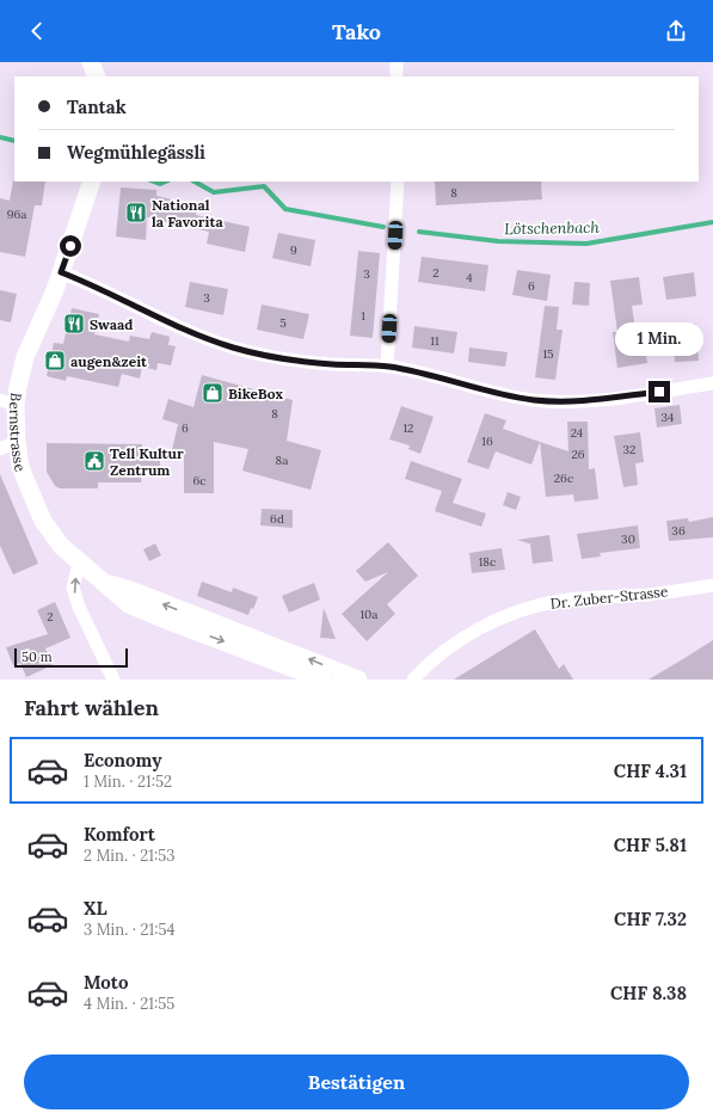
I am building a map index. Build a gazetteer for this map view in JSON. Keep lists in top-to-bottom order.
{
  "streets": {
    "main road": ["Bernstrasse"],
    "street": ["Dr. Zuber-Strasse"]
  },
  "water": ["Lötschenbach"],
  "places": {
    "restaurant": ["National la Favorita", "Swaad"],
    "shop": ["augen&zeit", "BikeBox"],
    "public building": ["Tell Kultur Zentrum"]
  },
  "house_numbers": [
    "8",
    "96a",
    "9",
    "2",
    "3",
    "4",
    "6",
    "3",
    "1",
    "5",
    "11",
    "15",
    "8",
    "34",
    "6",
    "12",
    "24",
    "16",
    "32",
    "26",
    "8a",
    "26c",
    "6c",
    "6d",
    "36",
    "30",
    "18c",
    "10a",
    "2"
  ],
  "scale_bar": "50 m",
  "page": {
    "header": "Tako",
    "banner": ["Tantak", "Wegmühlegässli"],
    "bubble": "1 Min.",
    "scale": "50 m",
    "heading": "Fahrt wählen",
    "list": [
      {
        "name": "Economy",
        "note": "1 Min. · 21:52",
        "value": "CHF 4.31"
      },
      {
        "name": "Komfort",
        "note": "2 Min. · 21:53",
        "value": "CHF 5.81"
      },
      {
        "name": "XL",
        "note": "3 Min. · 21:54",
        "value": "CHF 7.32"
      },
      {
        "name": "Moto",
        "note": "4 Min. · 21:55",
        "value": "CHF 8.38"
      }
    ],
    "buttons": "Bestätigen"
  }
}
